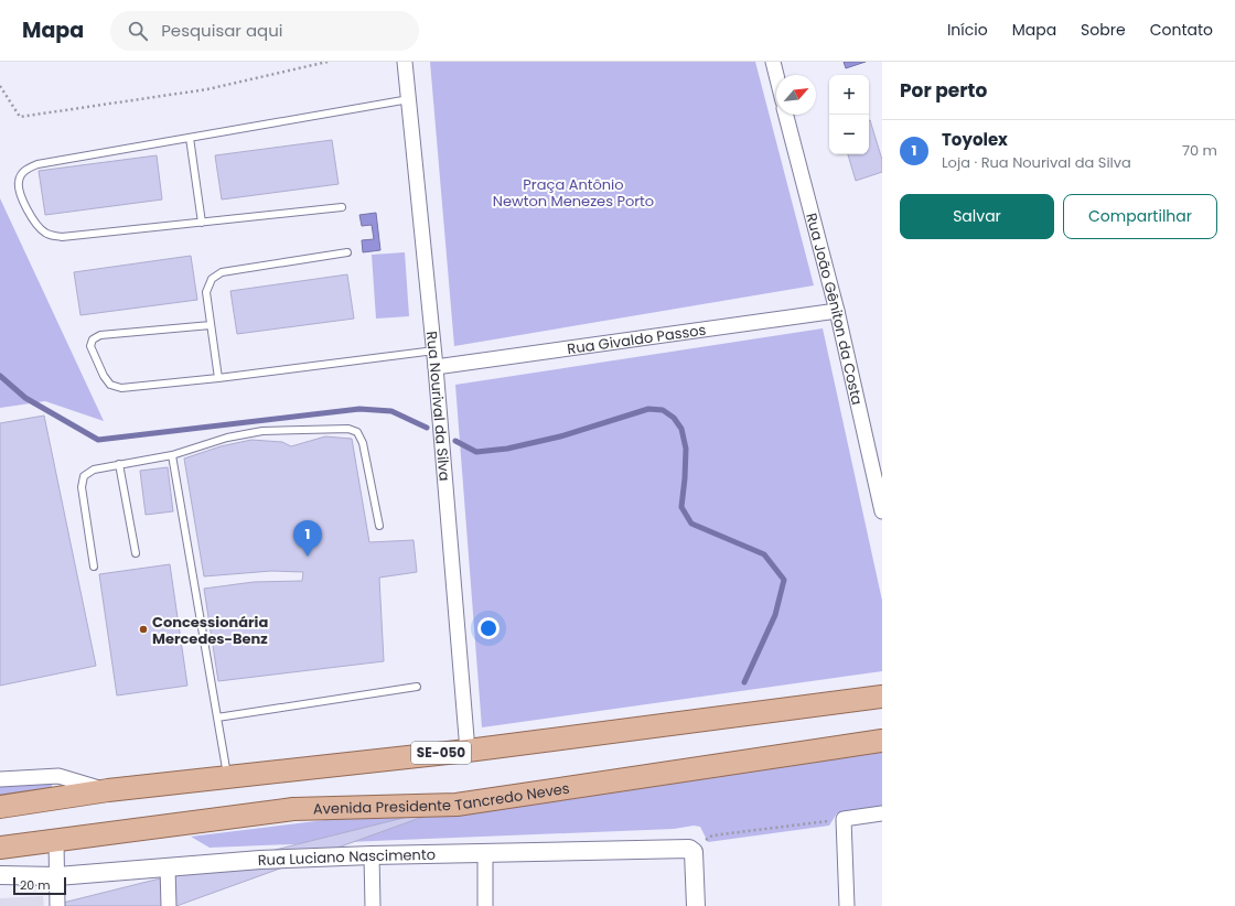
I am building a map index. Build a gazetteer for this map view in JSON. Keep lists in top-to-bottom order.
{
  "streets": {
    "main road": ["SE-050", "Avenida Presidente Tancredo Neves"],
    "street": [
      "Rua João Gêniton da Costa",
      "Rua Givaldo Passos",
      "Rua Nourival da Silva",
      "Rua Luciano Nascimento"
    ]
  },
  "crossings": [
    ["Rua João Gêniton da Costa", "Rua Givaldo Passos"],
    ["Rua Givaldo Passos", "Rua Nourival da Silva"],
    ["Rua Nourival da Silva", "SE-050"]
  ],
  "parks": ["Praça Antônio Newton Menezes Porto"],
  "places": ["Concessionária Mercedes-Benz"],
  "scale_bar": "20 m",
  "north": "top right",
  "page": {
    "header": "Mapa",
    "search": "Pesquisar aqui",
    "nav": [
      "Início",
      "Mapa",
      "Sobre",
      "Contato"
    ],
    "heading": "Por perto",
    "map_buttons": ["+", "−"],
    "list": [
      {
        "mark": "1",
        "name": "Toyolex",
        "note": "Loja · Rua Nourival da Silva",
        "value": "70 m"
      }
    ],
    "buttons": ["Salvar", "Compartilhar"],
    "pins": "1",
    "scale": "20 m"
  }
}
